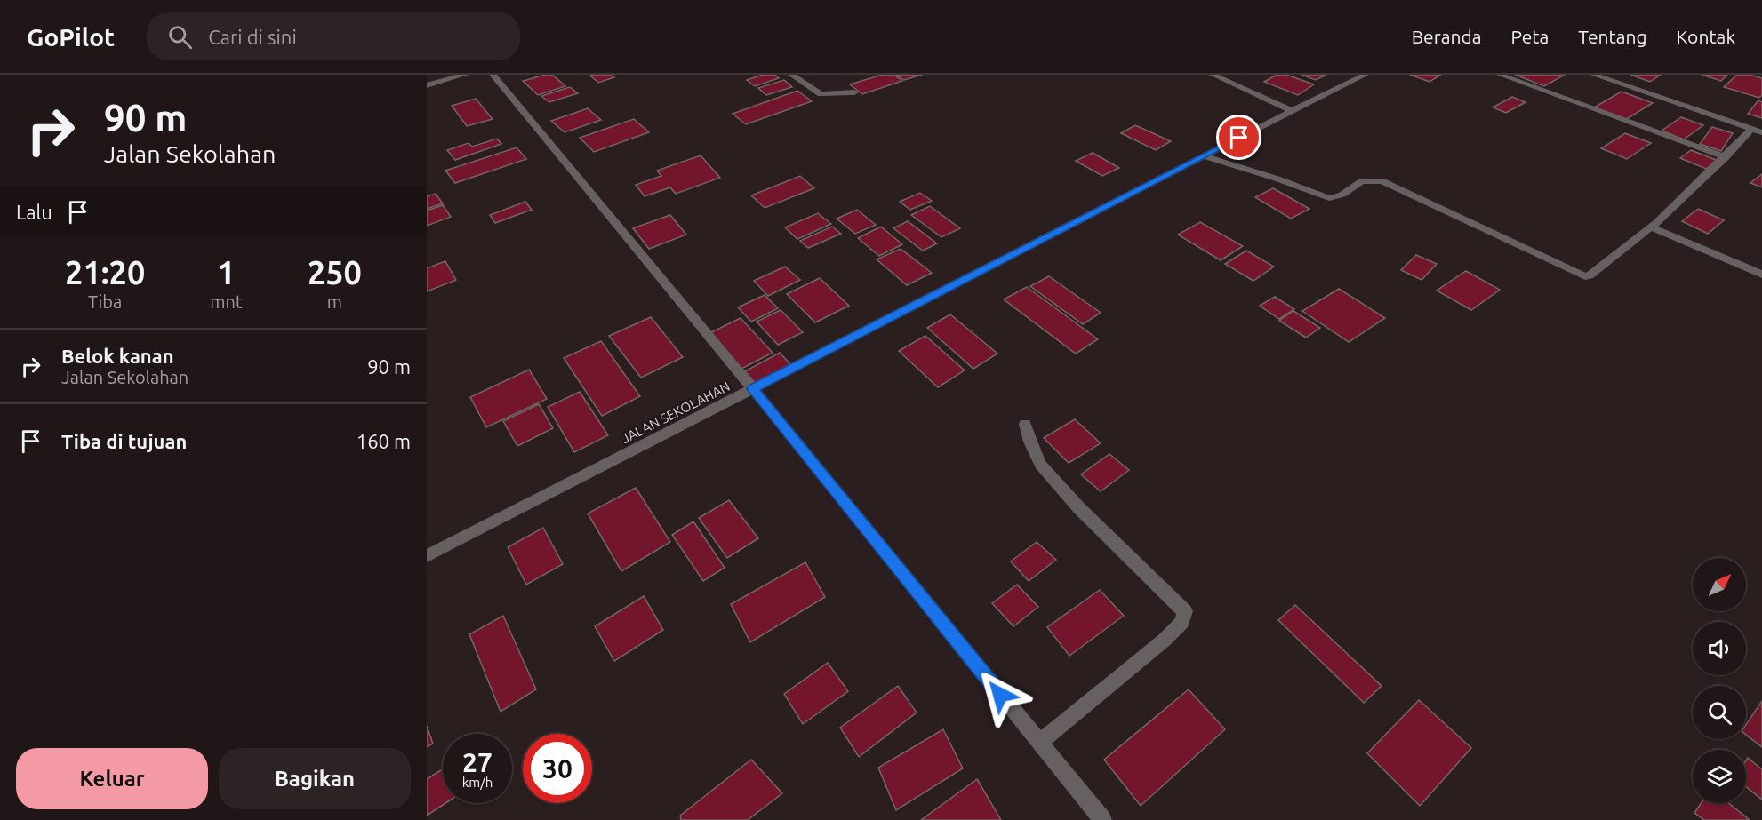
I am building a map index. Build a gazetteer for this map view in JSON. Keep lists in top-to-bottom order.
{
  "streets": {
    "street": ["JALAN SEKOLAHAN"]
  },
  "north": "top right",
  "page": {
    "header": "GoPilot",
    "search": "Cari di sini",
    "nav": [
      "Beranda",
      "Peta",
      "Tentang",
      "Kontak"
    ],
    "turn": ["90 m", "Jalan Sekolahan"],
    "then": "Lalu",
    "eta": [
      "21:20",
      "Tiba",
      "1",
      "mnt",
      "250",
      "m"
    ],
    "list": [
      {
        "name": "Belok kanan",
        "note": "Jalan Sekolahan",
        "value": "90 m"
      },
      {
        "name": "Tiba di tujuan",
        "value": "160 m"
      }
    ],
    "speed": "27 km/h",
    "limit": "30",
    "buttons": ["Keluar", "Bagikan"]
  }
}
